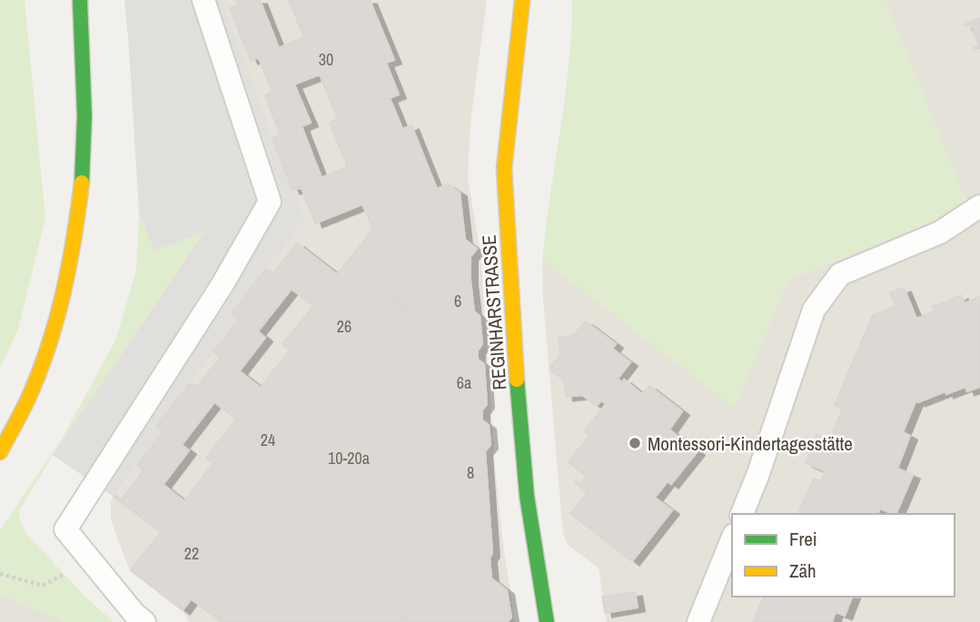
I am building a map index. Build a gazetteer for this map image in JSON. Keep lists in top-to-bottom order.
{
  "streets": {
    "street": ["REGINHARSTRASSE"]
  },
  "places": ["Montessori-Kindertagesstätte"],
  "house_numbers": [
    "30",
    "6",
    "26",
    "6a",
    "24",
    "10-20a",
    "8",
    "22"
  ],
  "legend": ["Frei", "Zäh"]
}
